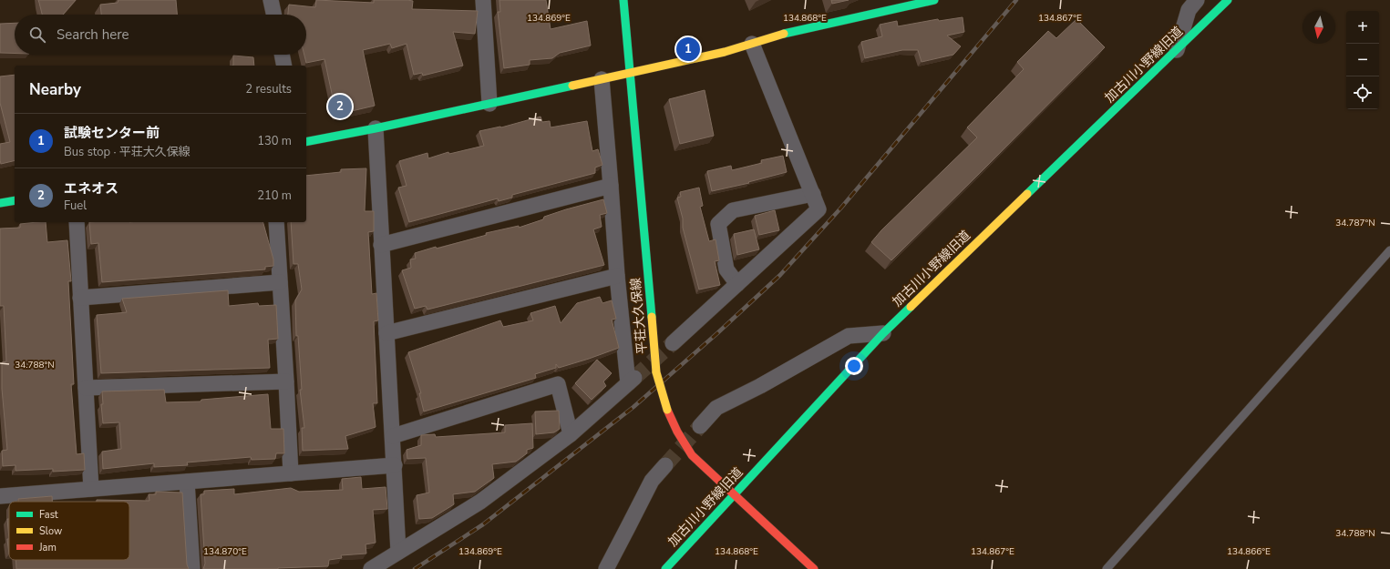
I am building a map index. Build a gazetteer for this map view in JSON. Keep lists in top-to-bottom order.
{
  "streets": {
    "street": ["加古川小野線旧道", "平荘大久保線"]
  },
  "crossings": [
    ["加古川小野線旧道", "平荘大久保線"]
  ],
  "legend": ["Fast", "Slow", "Jam"],
  "north": "bottom",
  "page": {
    "map_buttons": ["+", "−"],
    "search": "Search here",
    "pins": ["1", "2"],
    "heading": ["Nearby", "2 results"],
    "list": [
      {
        "mark": "1",
        "name": "試験センター前",
        "note": "Bus stop · 平荘大久保線",
        "value": "130 m"
      },
      {
        "mark": "2",
        "name": "エネオス",
        "note": "Fuel",
        "value": "210 m"
      }
    ]
  },
  "coordinates": [
    "134.869°E",
    "134.868°E",
    "134.867°E",
    "34.787°N",
    "34.788°N",
    "134.870°E",
    "134.866°E"
  ]
}
